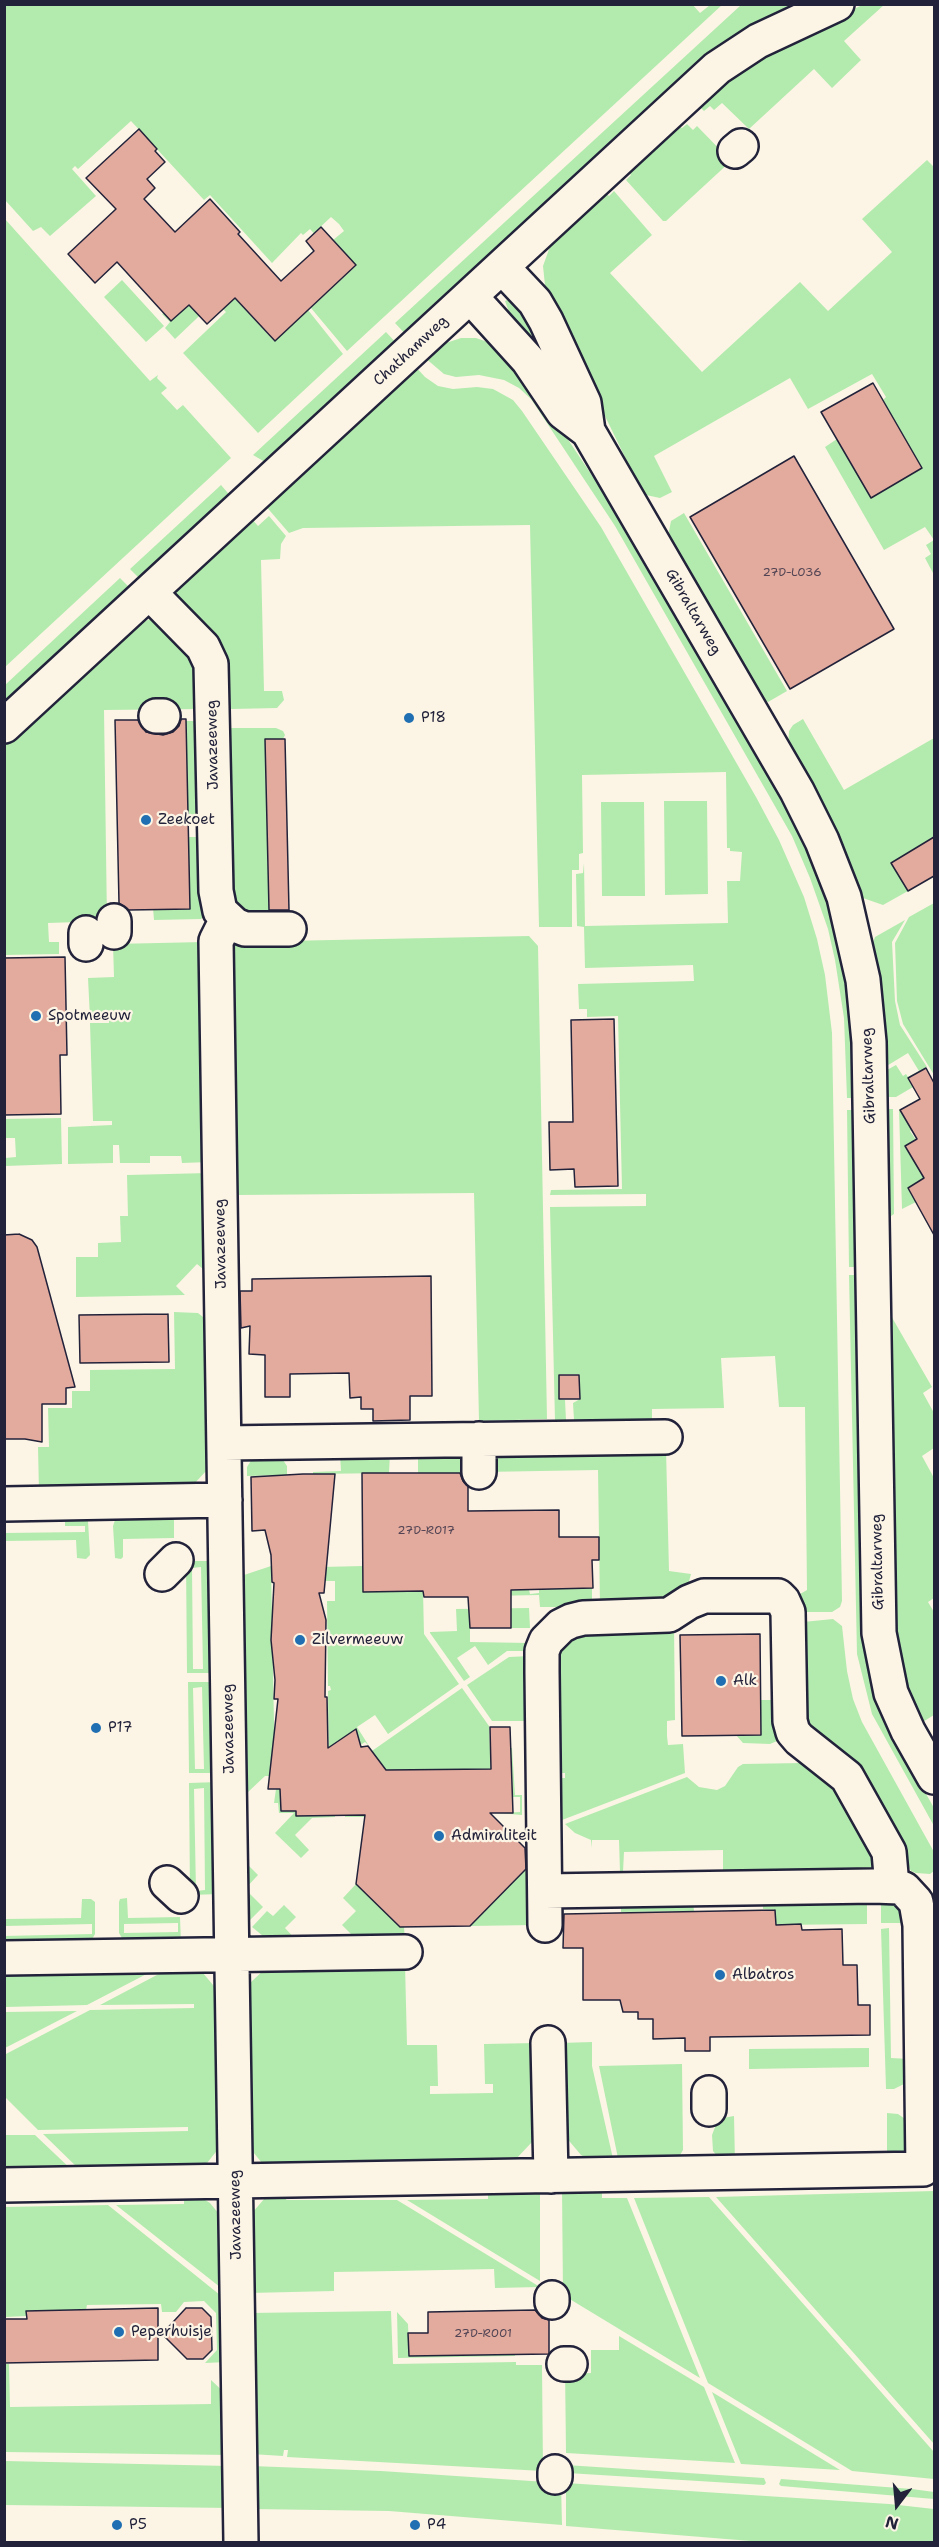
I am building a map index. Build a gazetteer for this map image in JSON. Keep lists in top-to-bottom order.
{
  "streets": {
    "street": ["Chathamweg", "Gibraltarweg", "Javazeeweg"]
  },
  "crossings": [
    ["Chathamweg", "Gibraltarweg"],
    ["Chathamweg", "Javazeeweg"]
  ],
  "places": [
    "P18",
    "Zeekoet",
    "Spotmeeuw",
    "Zilvermeeuw",
    "Alk",
    "P17",
    "Admiraliteit",
    "Albatros",
    "Peperhuisje",
    "P5",
    "P4"
  ],
  "house_numbers": ["27D-L036", "27D-R017", "27D-R001"],
  "north": "bottom"
}
